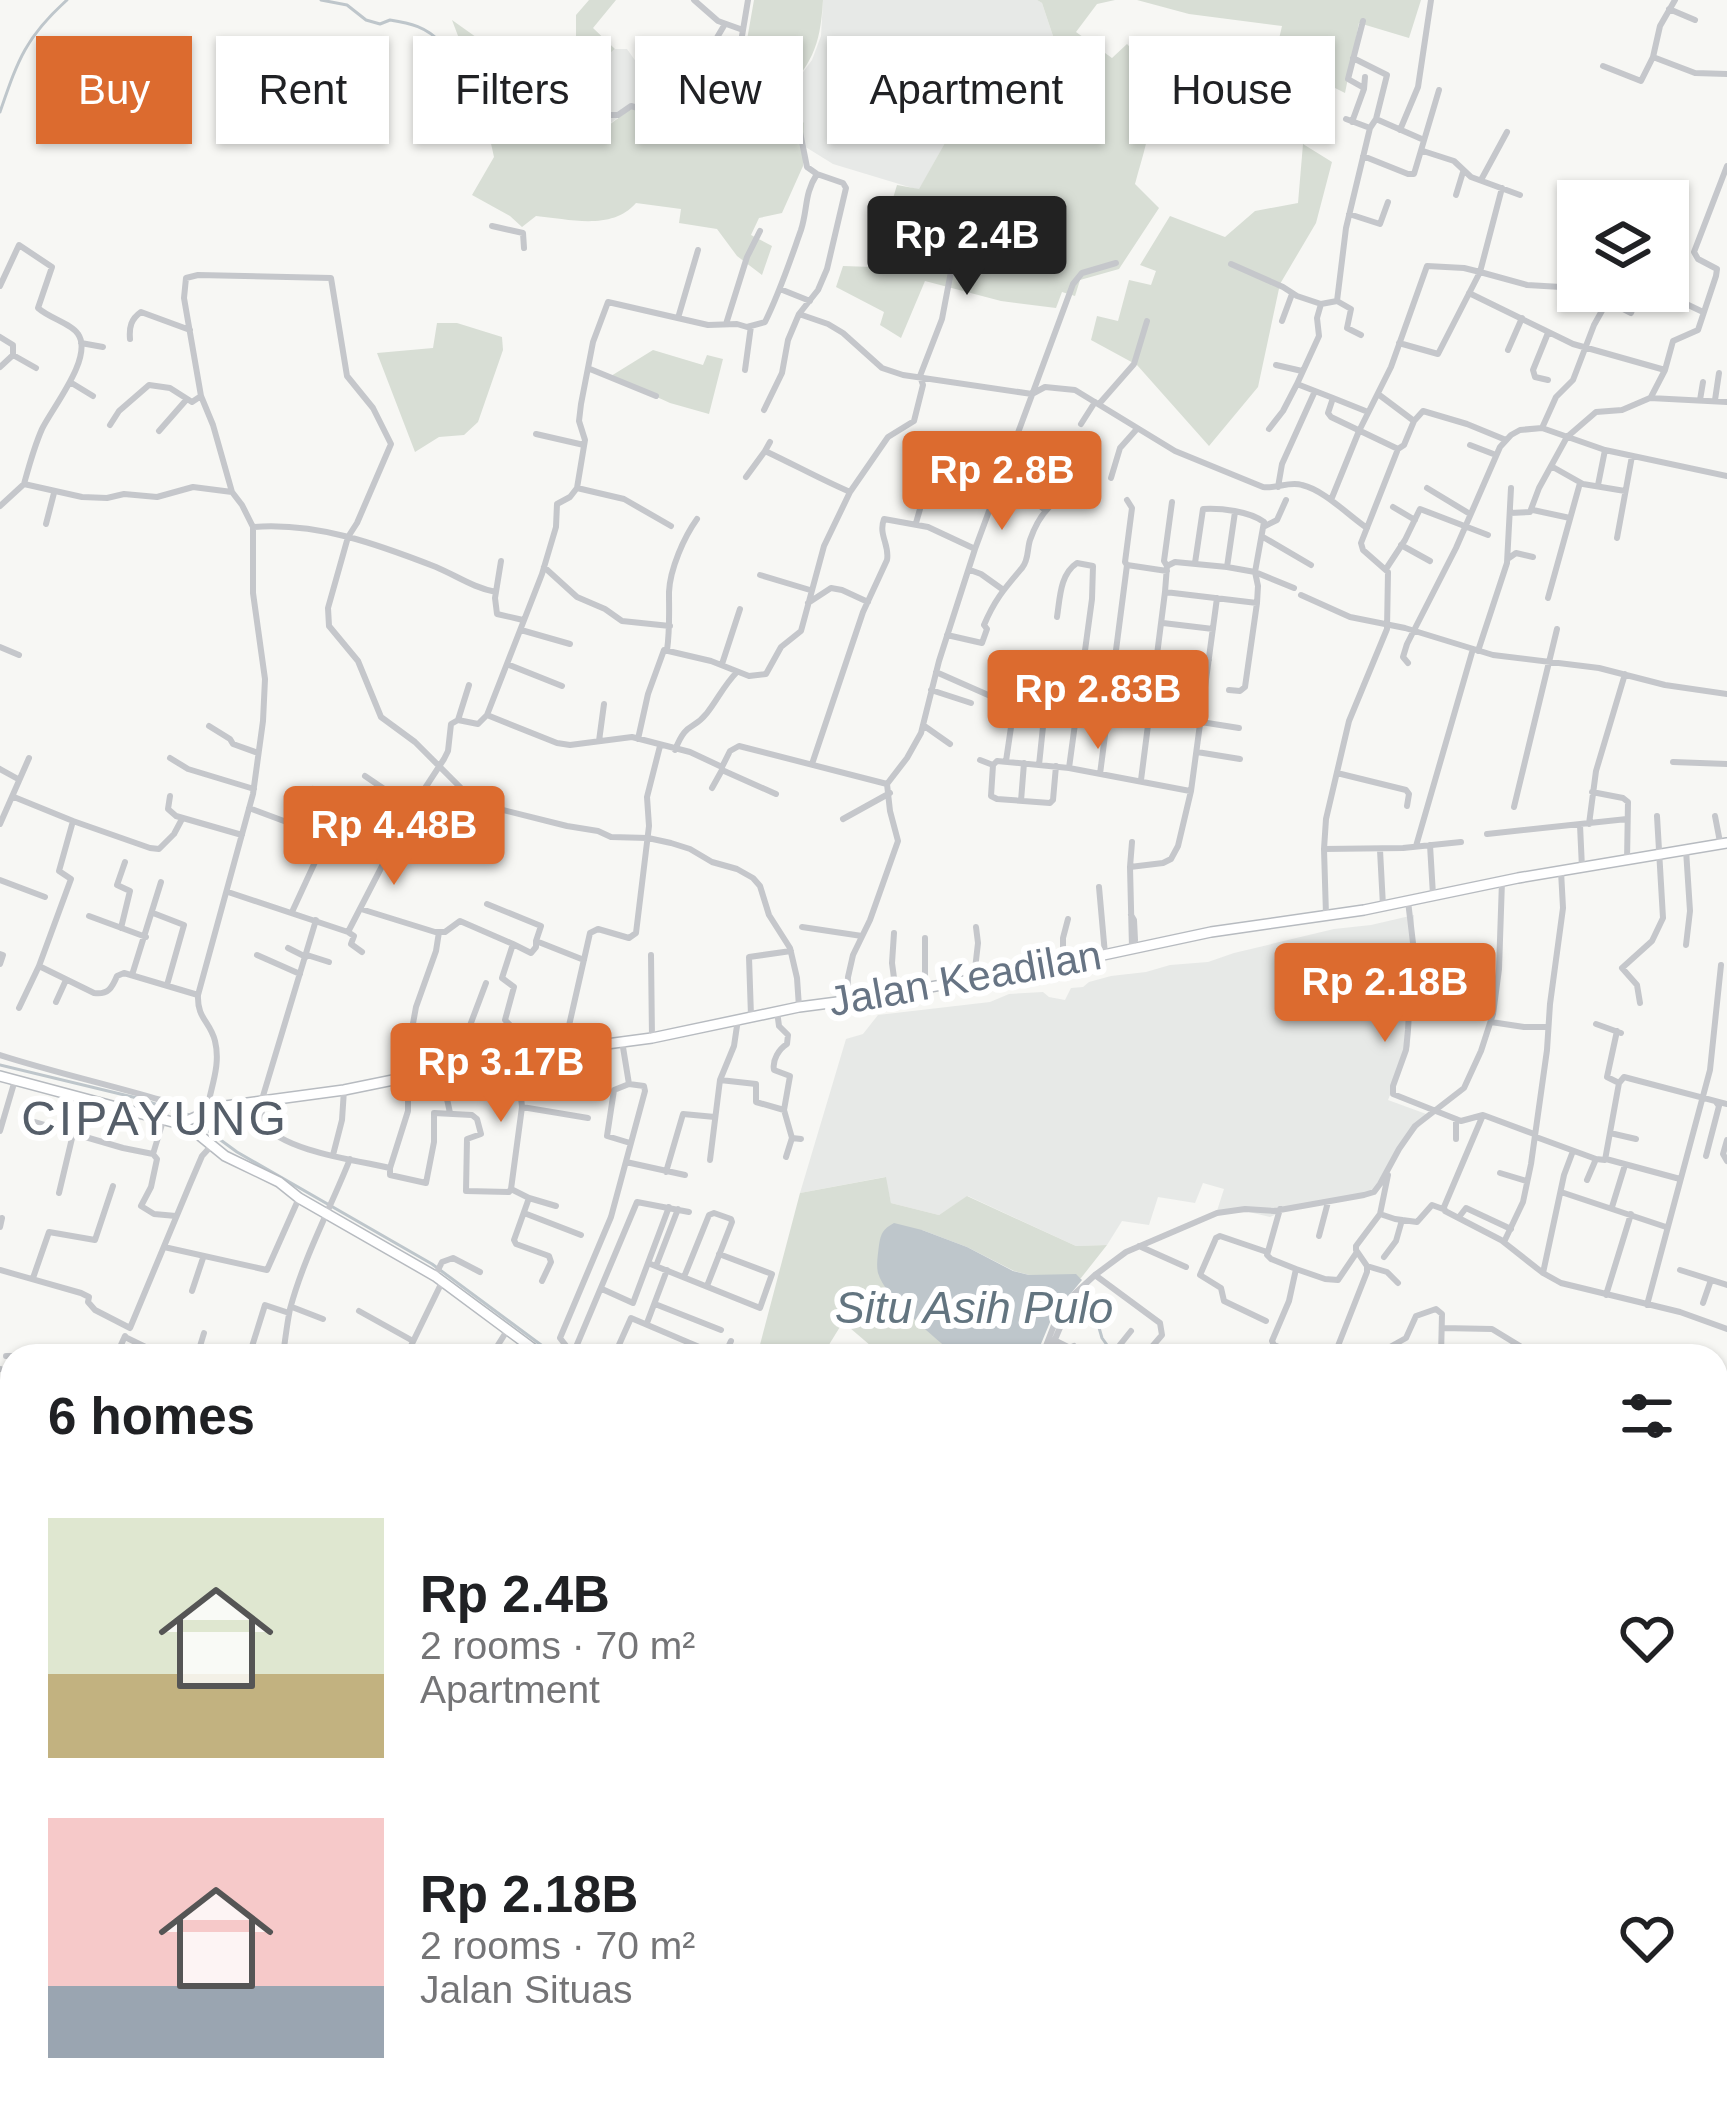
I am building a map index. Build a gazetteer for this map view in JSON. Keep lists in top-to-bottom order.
{
  "streets": {
    "main road": ["Jalan Keadilan"]
  },
  "districts": ["CIPAYUNG"],
  "water": ["Situ Asih Pulo"],
  "page": {
    "chip": [
      "Buy",
      "Rent",
      "Filters",
      "New",
      "Apartment",
      "House"
    ],
    "price": [
      "Rp 2.4B",
      "Rp 2.8B",
      "Rp 2.83B",
      "Rp 4.48B",
      "Rp 2.18B",
      "Rp 3.17B"
    ],
    "heading": "6 homes",
    "list": [
      {
        "name": "Rp 2.4B",
        "note": "2 rooms · 70 m² · Apartment"
      },
      {
        "name": "Rp 2.18B",
        "note": "2 rooms · 70 m² · Jalan Situas"
      }
    ]
  }
}
